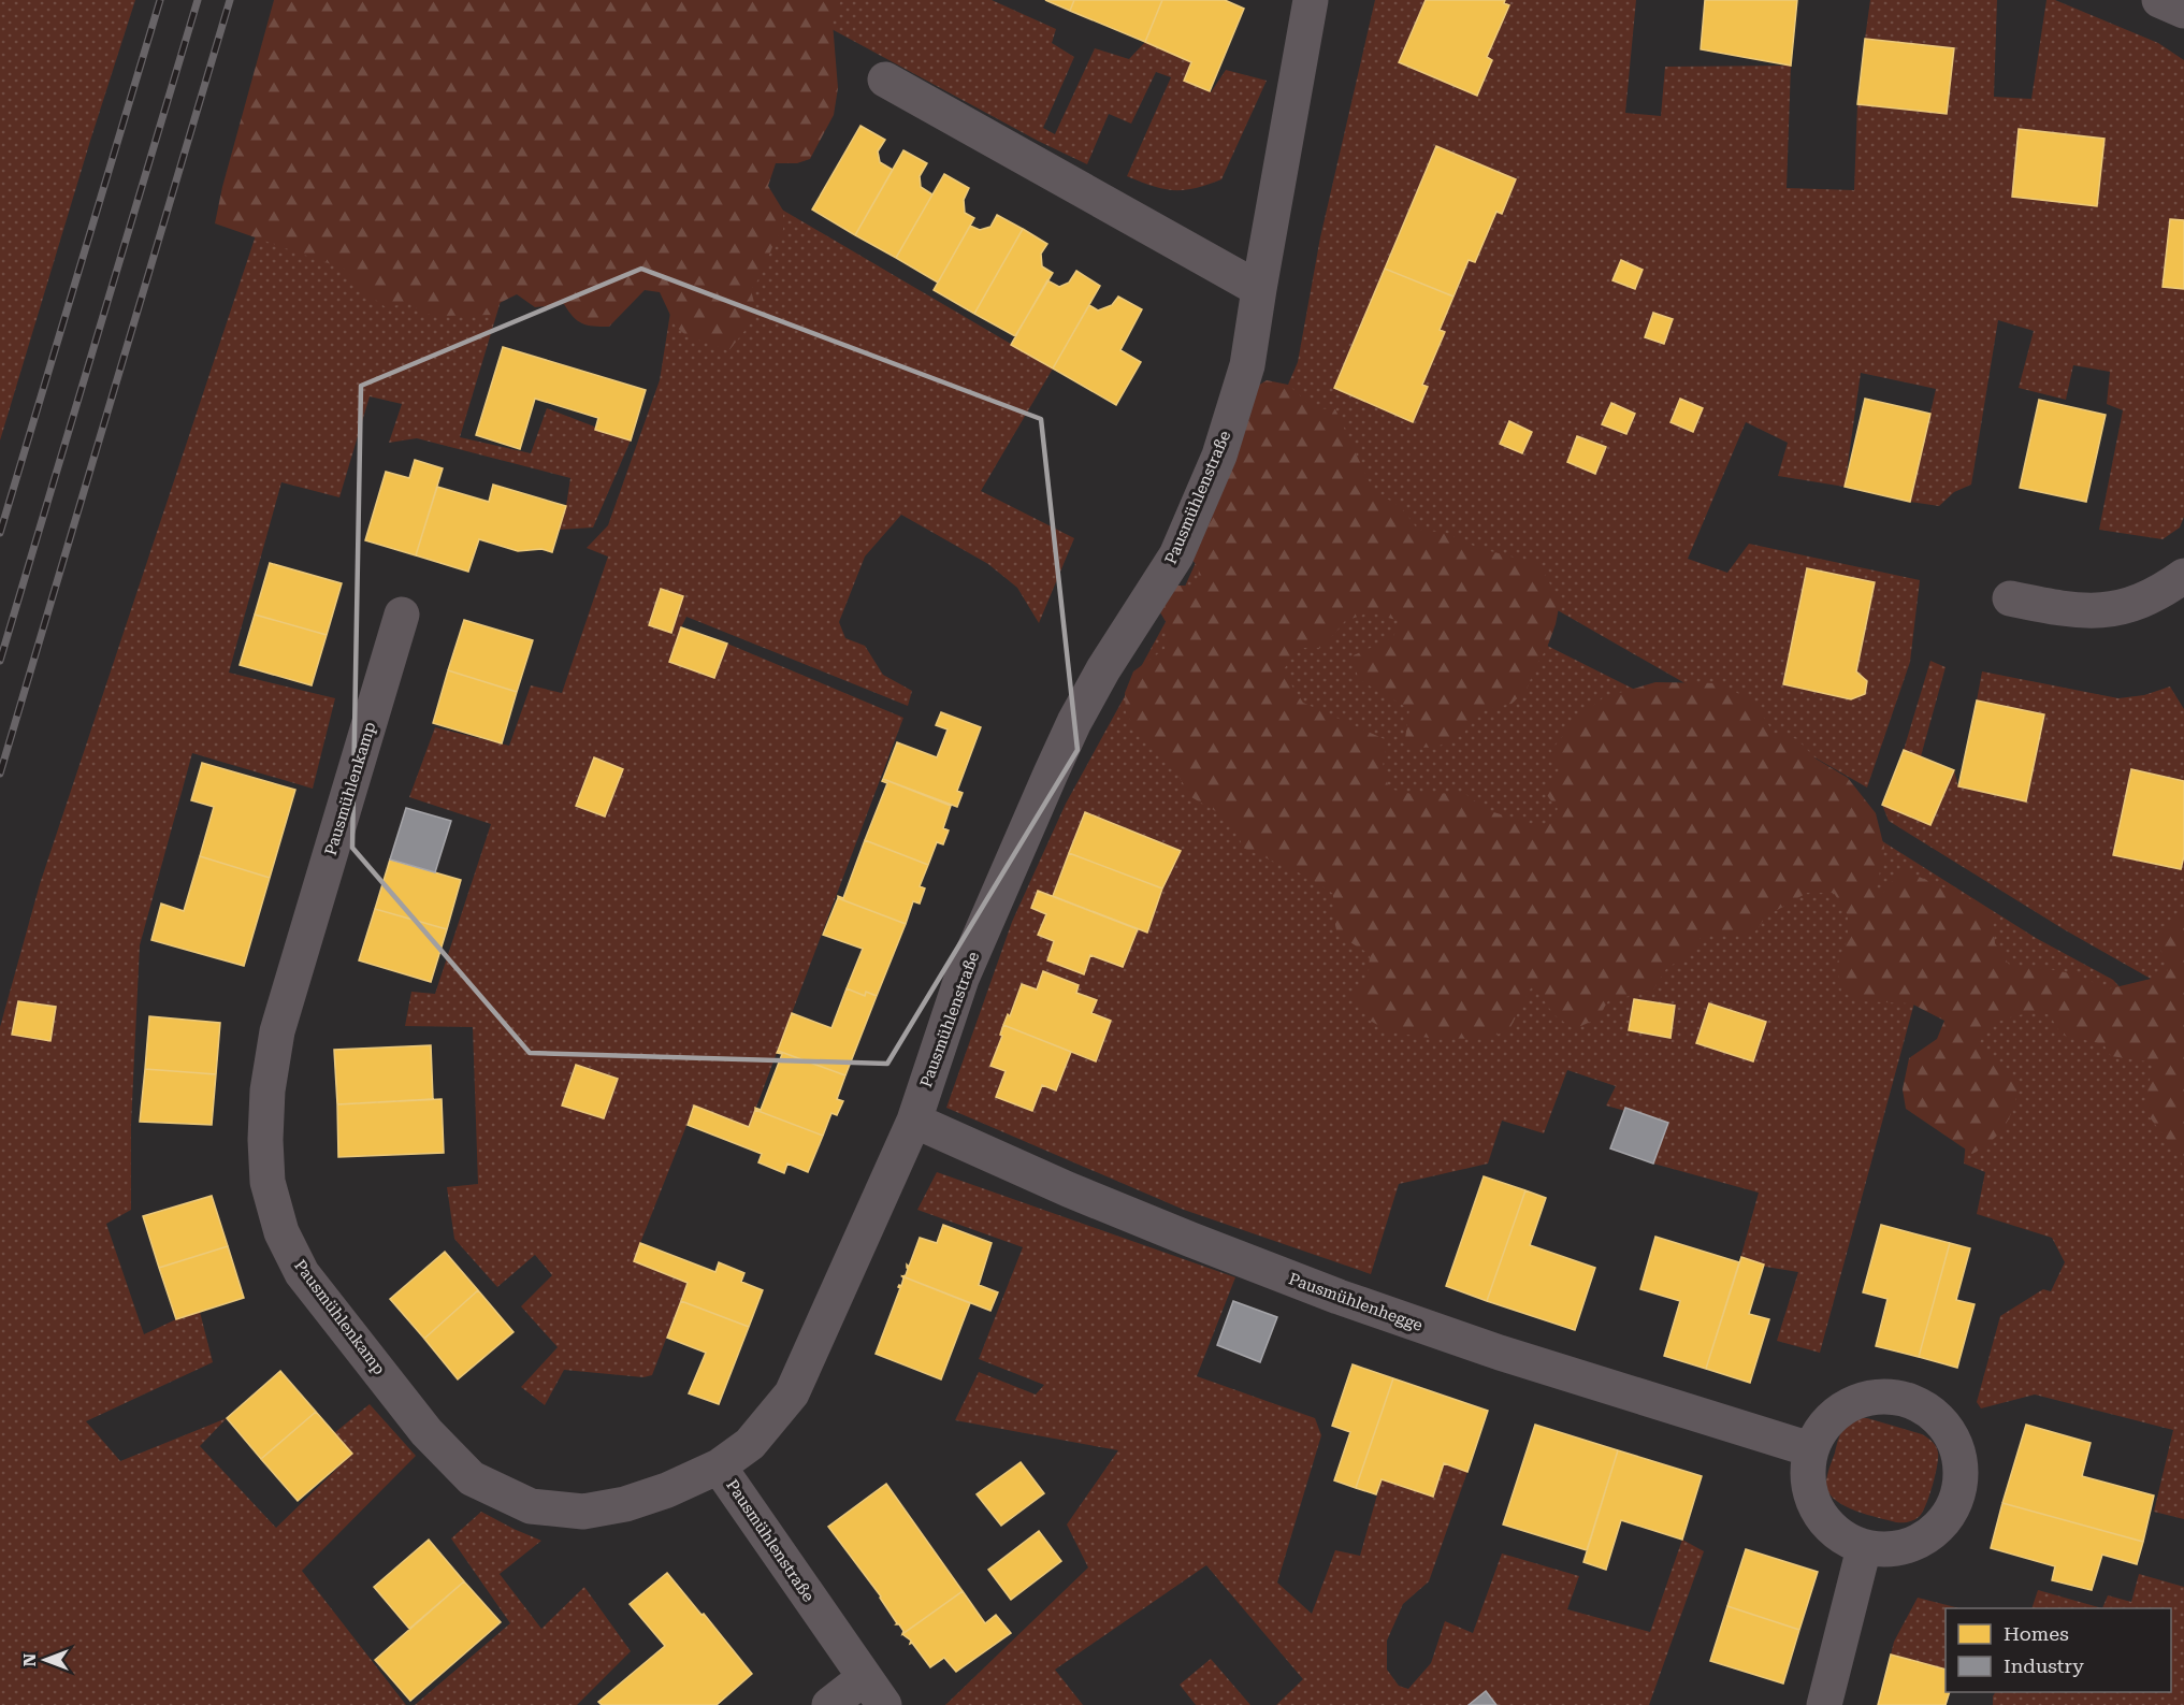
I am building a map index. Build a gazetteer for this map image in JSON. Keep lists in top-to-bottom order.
{
  "streets": {
    "street": ["Pausmühlenstraße", "Pausmühlenkamp", "Pausmühlenhegge"]
  },
  "crossings": [
    ["Pausmühlenstraße", "Pausmühlenkamp"],
    ["Pausmühlenstraße", "Pausmühlenhegge"]
  ],
  "legend": ["Homes", "Industry"],
  "north": "left"
}
